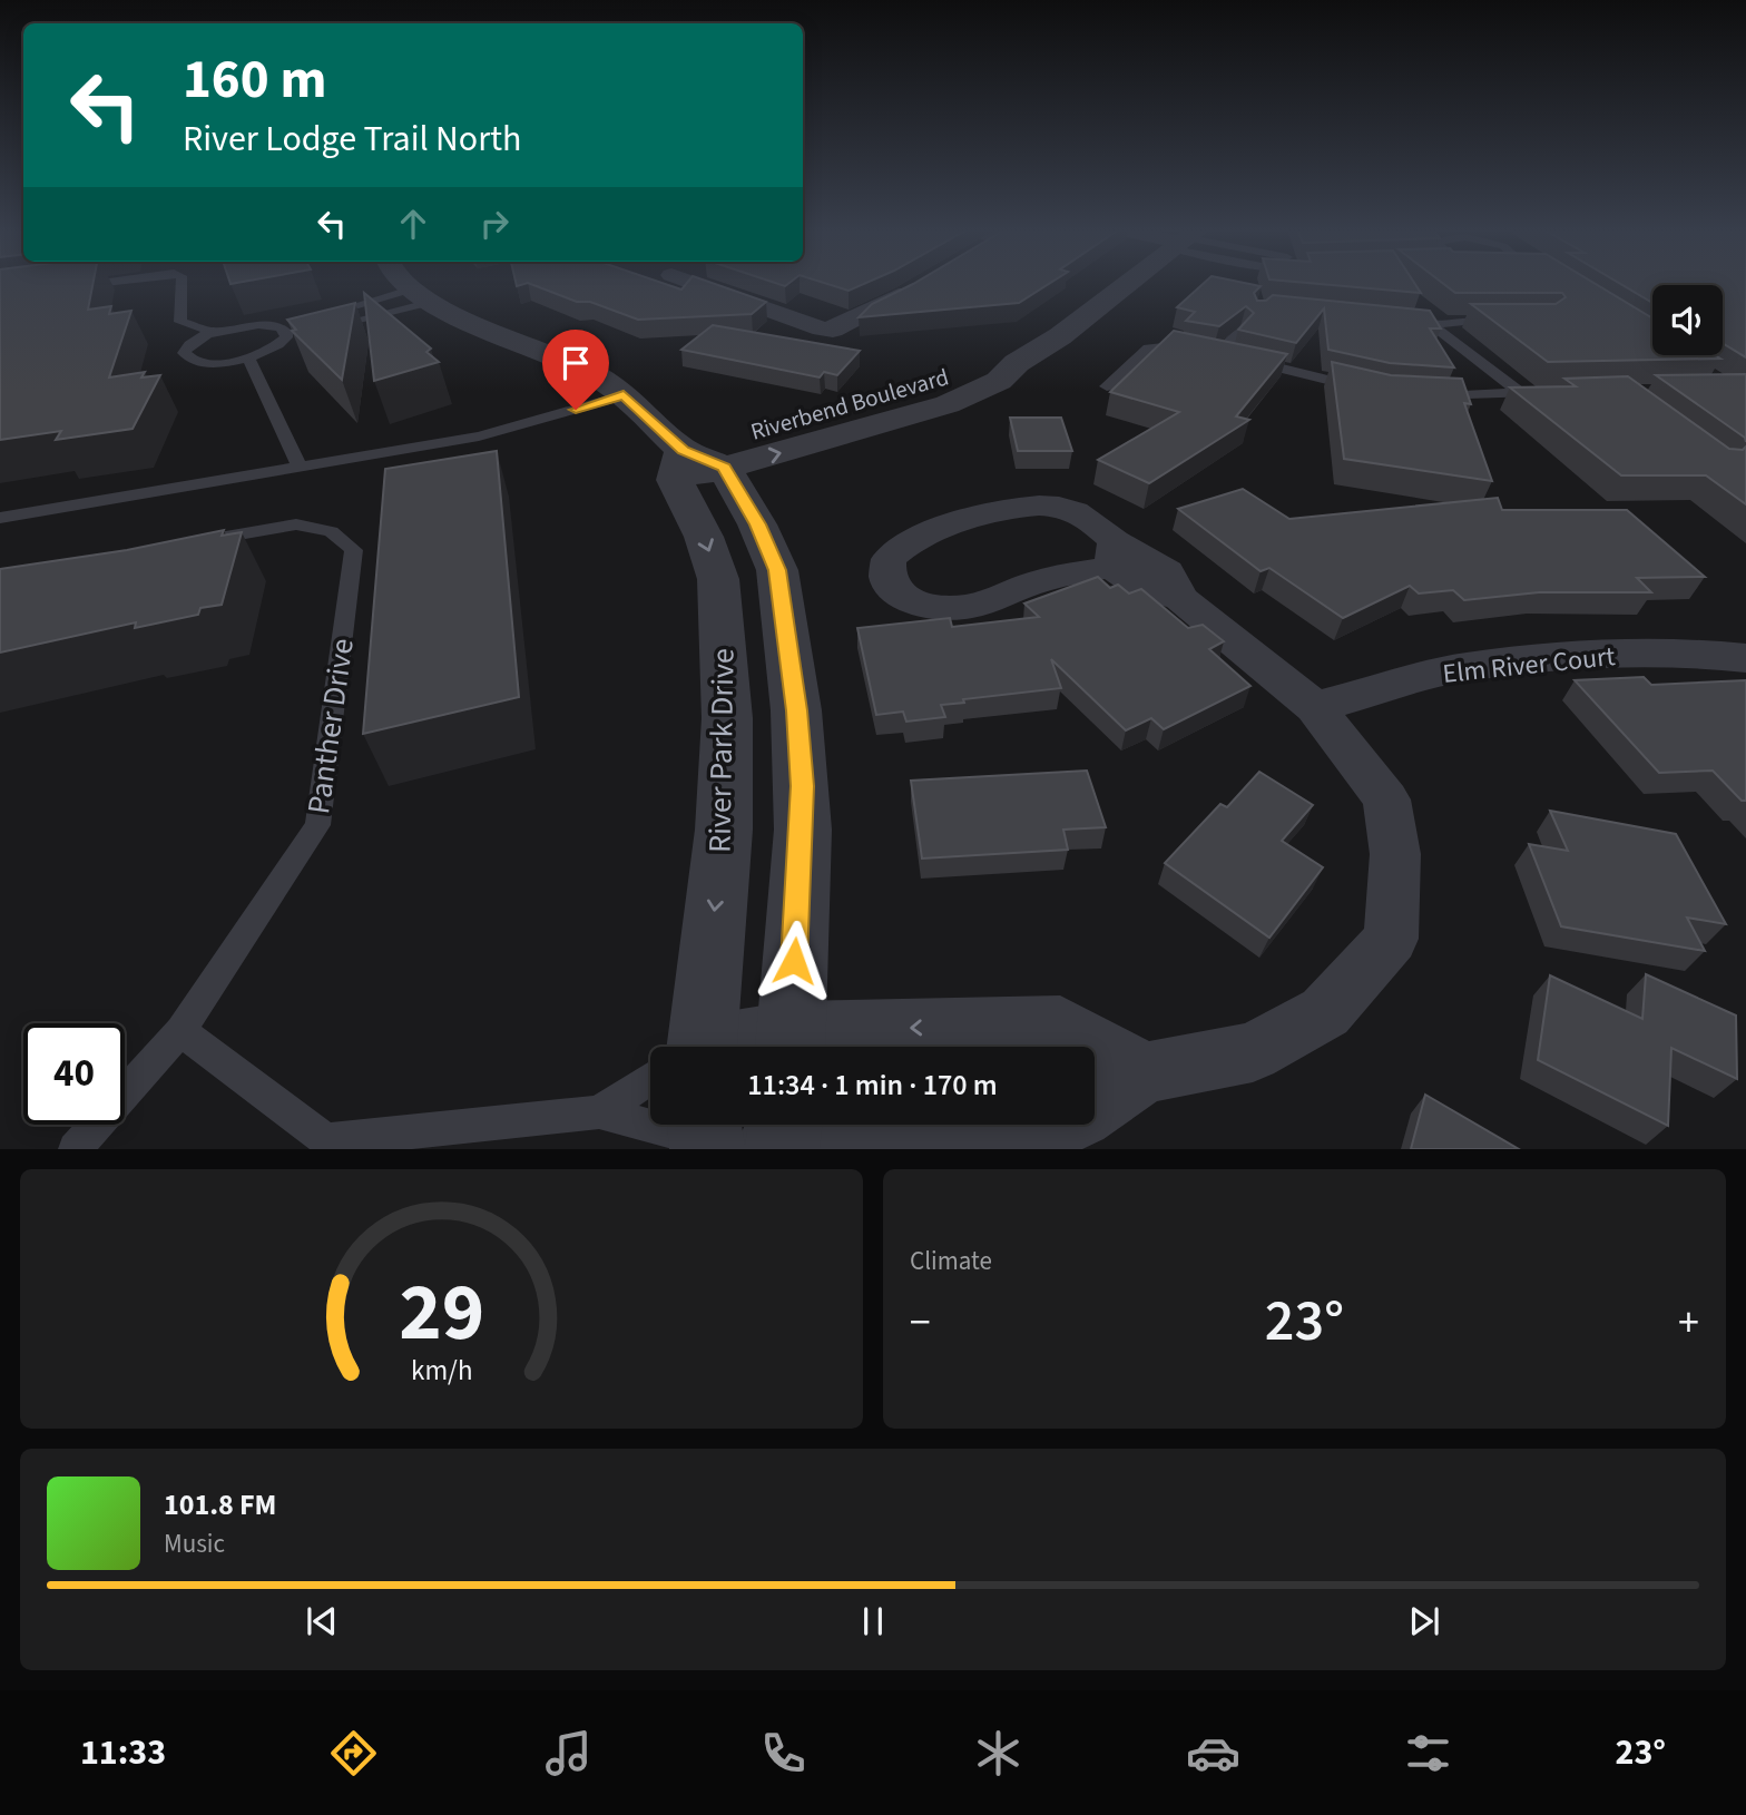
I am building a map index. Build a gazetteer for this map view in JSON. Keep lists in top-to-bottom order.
{
  "streets": {
    "street": ["Riverbend Boulevard", "Elm River Court", "River Park Drive"],
    "lane": ["Panther Drive"]
  },
  "crossings": [
    ["Riverbend Boulevard", "River Park Drive"]
  ],
  "page": {
    "turn": ["160 m", "River Lodge Trail North"],
    "limit": "40",
    "trip": "11:34 · 1 min · 170 m",
    "tile": "Climate",
    "heat": ["−", "23°", "+"],
    "song": ["101.8 FM", "Music"],
    "tabs": ["11:33", "23°"],
    "gauge": ["29", "km/h"]
  }
}
